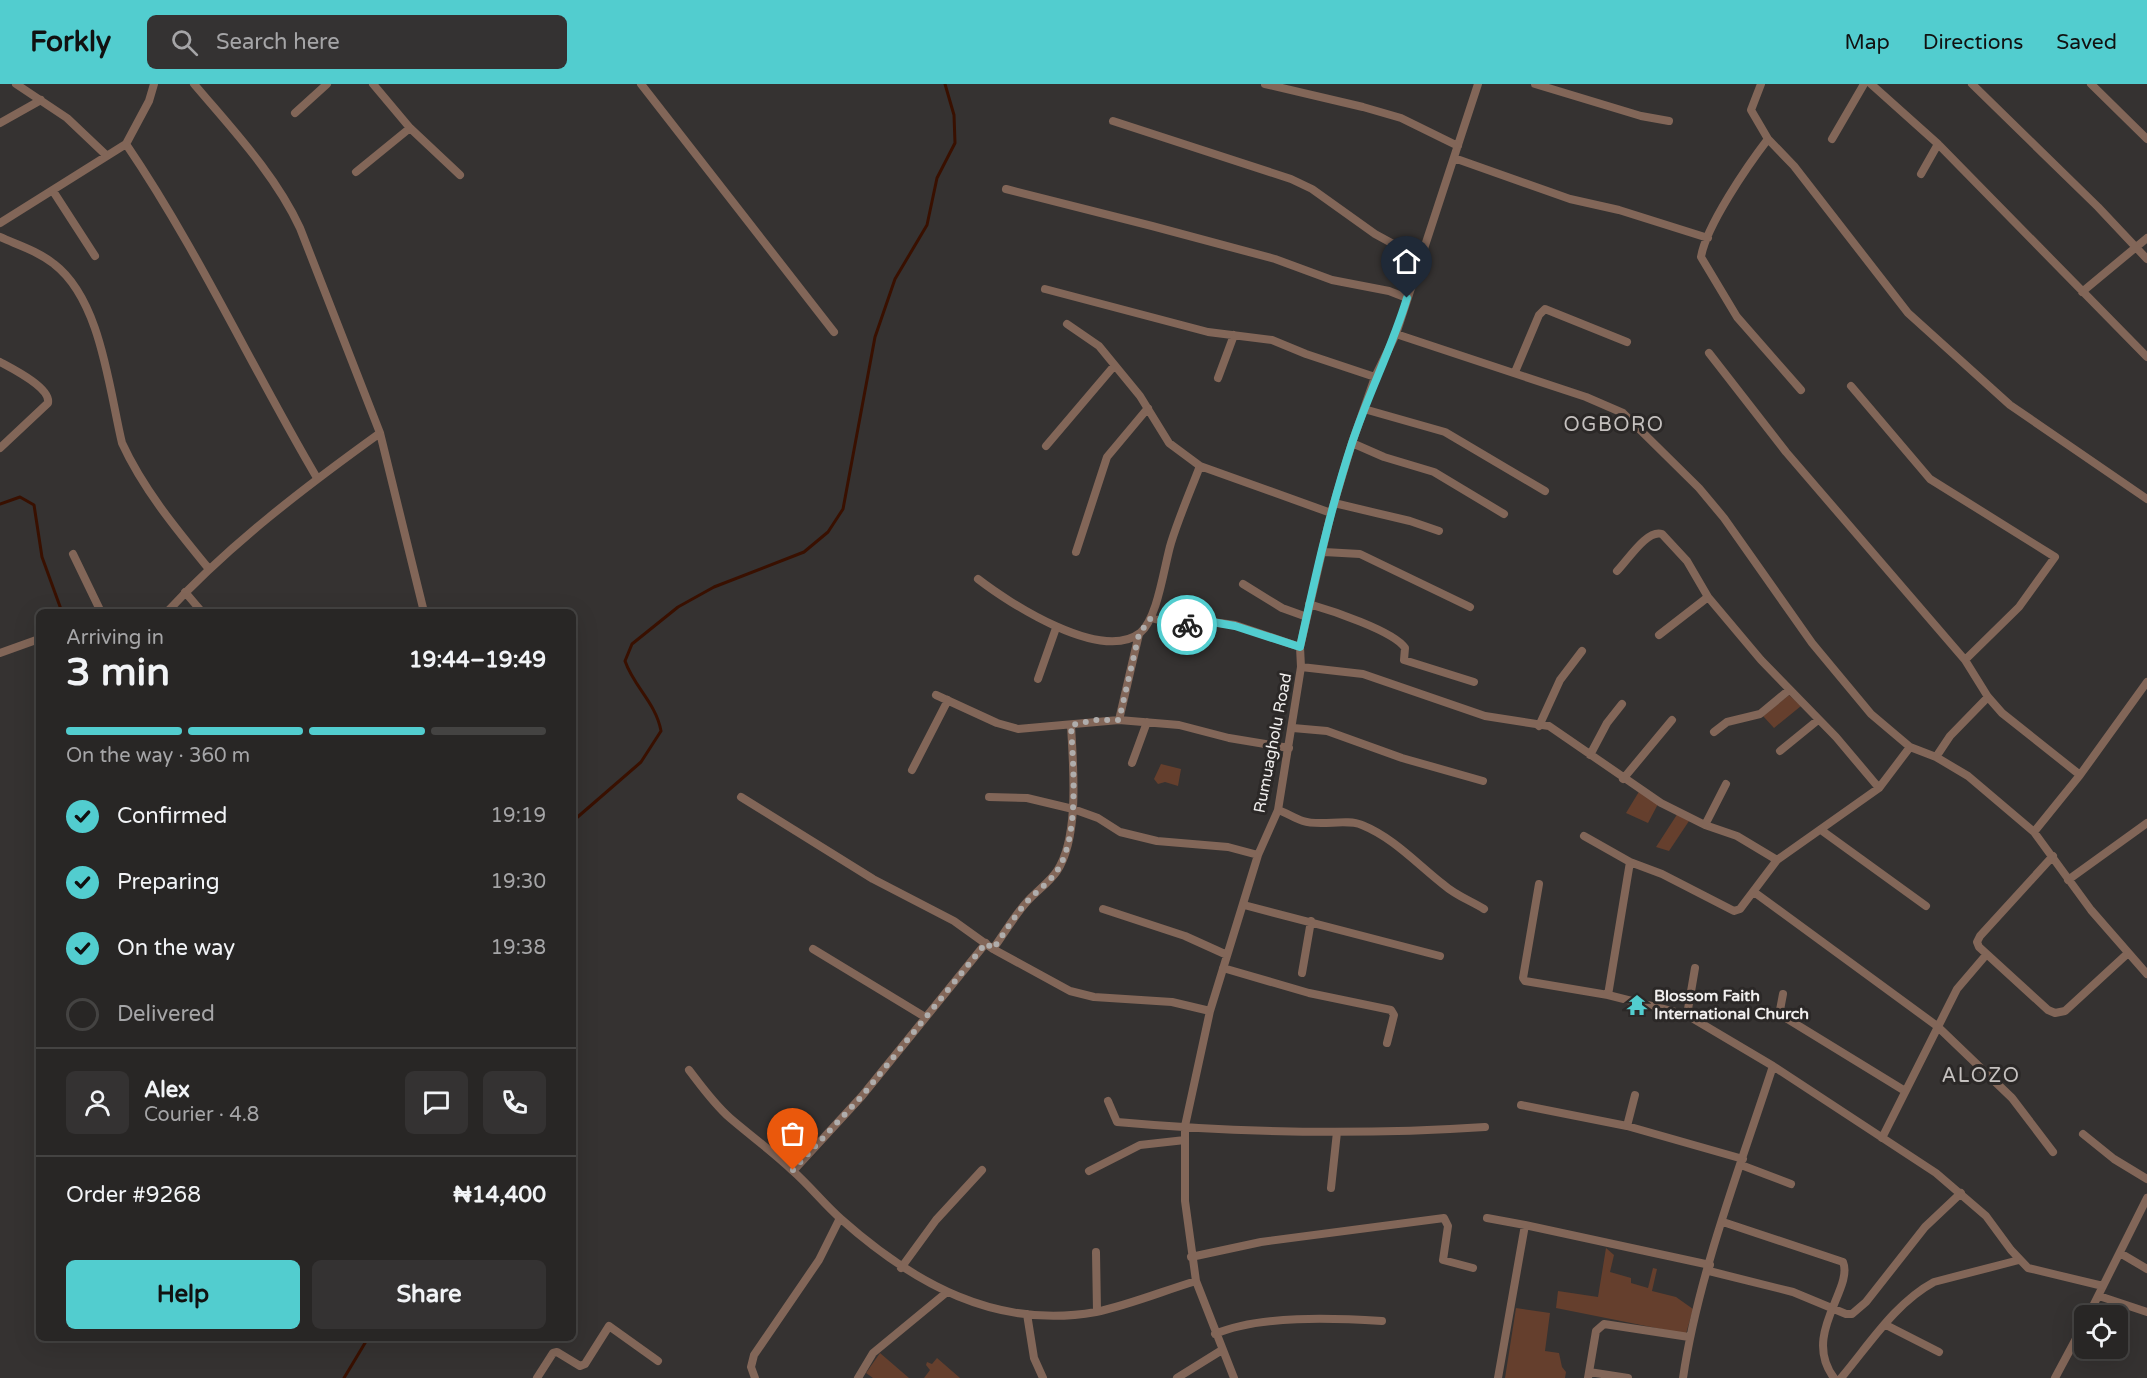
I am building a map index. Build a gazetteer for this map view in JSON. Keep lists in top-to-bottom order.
{
  "streets": {
    "street": ["Rumuagholu Road"]
  },
  "districts": ["OGBORO", "ALOZO"],
  "places": {
    "temple": ["Blossom Faith International Church"]
  },
  "page": {
    "header": "Forkly",
    "search": "Search here",
    "nav": ["Map", "Directions", "Saved"],
    "heading": ["3 min", "Arriving in", "19:44–19:49"],
    "panel": [
      "Alex",
      "Courier · 4.8",
      "Order #9268",
      "₦14,400"
    ],
    "bar": "On the way · 360 m",
    "list": [
      ["Confirmed", "19:19"],
      ["Preparing", "19:30"],
      ["On the way", "19:38"],
      "Delivered"
    ],
    "buttons": ["Help", "Share"]
  }
}
